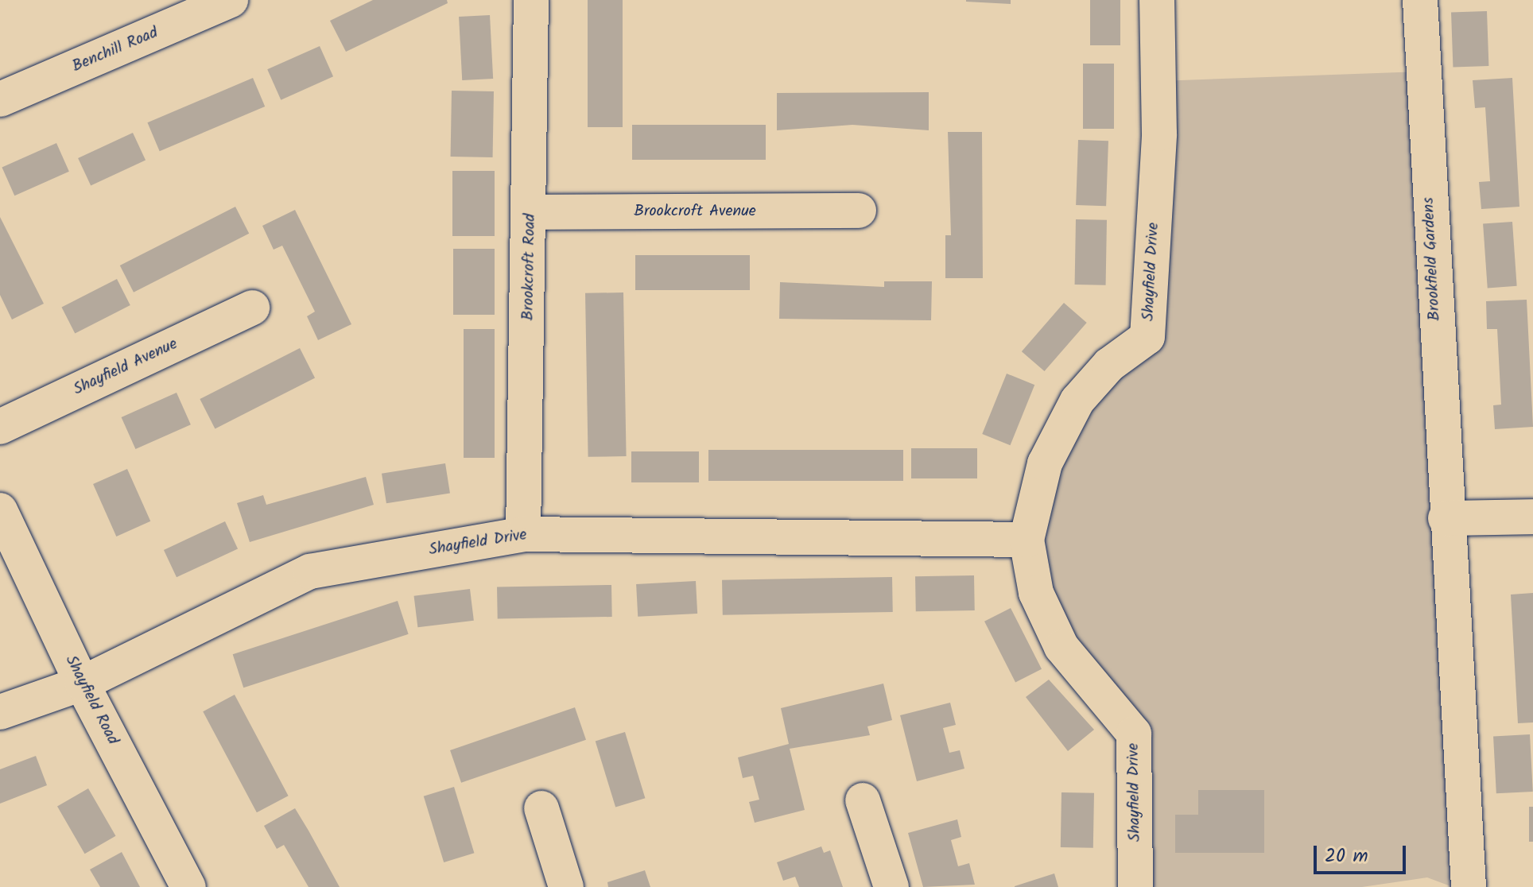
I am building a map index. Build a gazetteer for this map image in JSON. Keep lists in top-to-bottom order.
{
  "streets": {
    "street": [
      "Benchill Road",
      "Brookcroft Avenue",
      "Brookfield Gardens",
      "Brookcroft Road",
      "Shayfield Drive",
      "Shayfield Avenue",
      "Shayfield Road"
    ]
  },
  "crossings": [
    ["Brookcroft Avenue", "Brookcroft Road"],
    ["Brookcroft Road", "Shayfield Drive"],
    ["Shayfield Drive", "Shayfield Road"]
  ],
  "scale_bar": "20 m"
}
